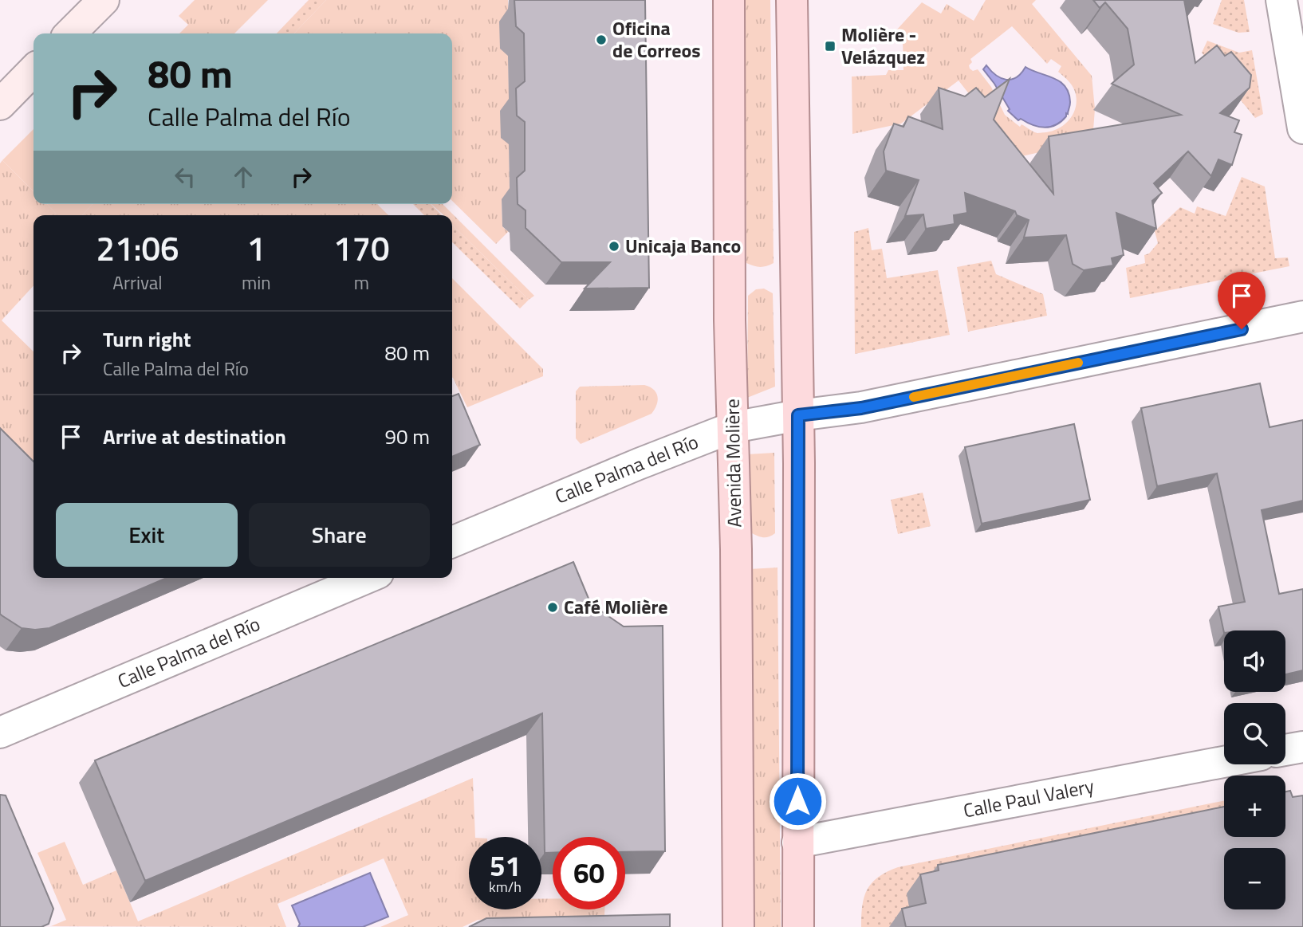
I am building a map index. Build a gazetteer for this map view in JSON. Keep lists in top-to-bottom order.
{
  "streets": {
    "main road": ["Avenida Molière"],
    "street": ["Calle Palma del Río", "Calle Paul Valery"]
  },
  "crossings": [
    ["Avenida Molière", "Calle Palma del Río"]
  ],
  "places": {
    "other": ["Oficina de Correos", "Unicaja Banco", "Café Molière"],
    "transit": ["Molière - Velázquez"]
  },
  "page": {
    "turn": ["80 m", "Calle Palma del Río"],
    "eta": [
      "21:06",
      "Arrival",
      "1",
      "min",
      "170",
      "m"
    ],
    "list": [
      {
        "name": "Turn right",
        "note": "Calle Palma del Río",
        "value": "80 m"
      },
      {
        "name": "Arrive at destination",
        "value": "90 m"
      }
    ],
    "buttons": ["Exit", "Share"],
    "map_buttons": ["+", "−"],
    "speed": "51 km/h",
    "limit": "60"
  }
}
